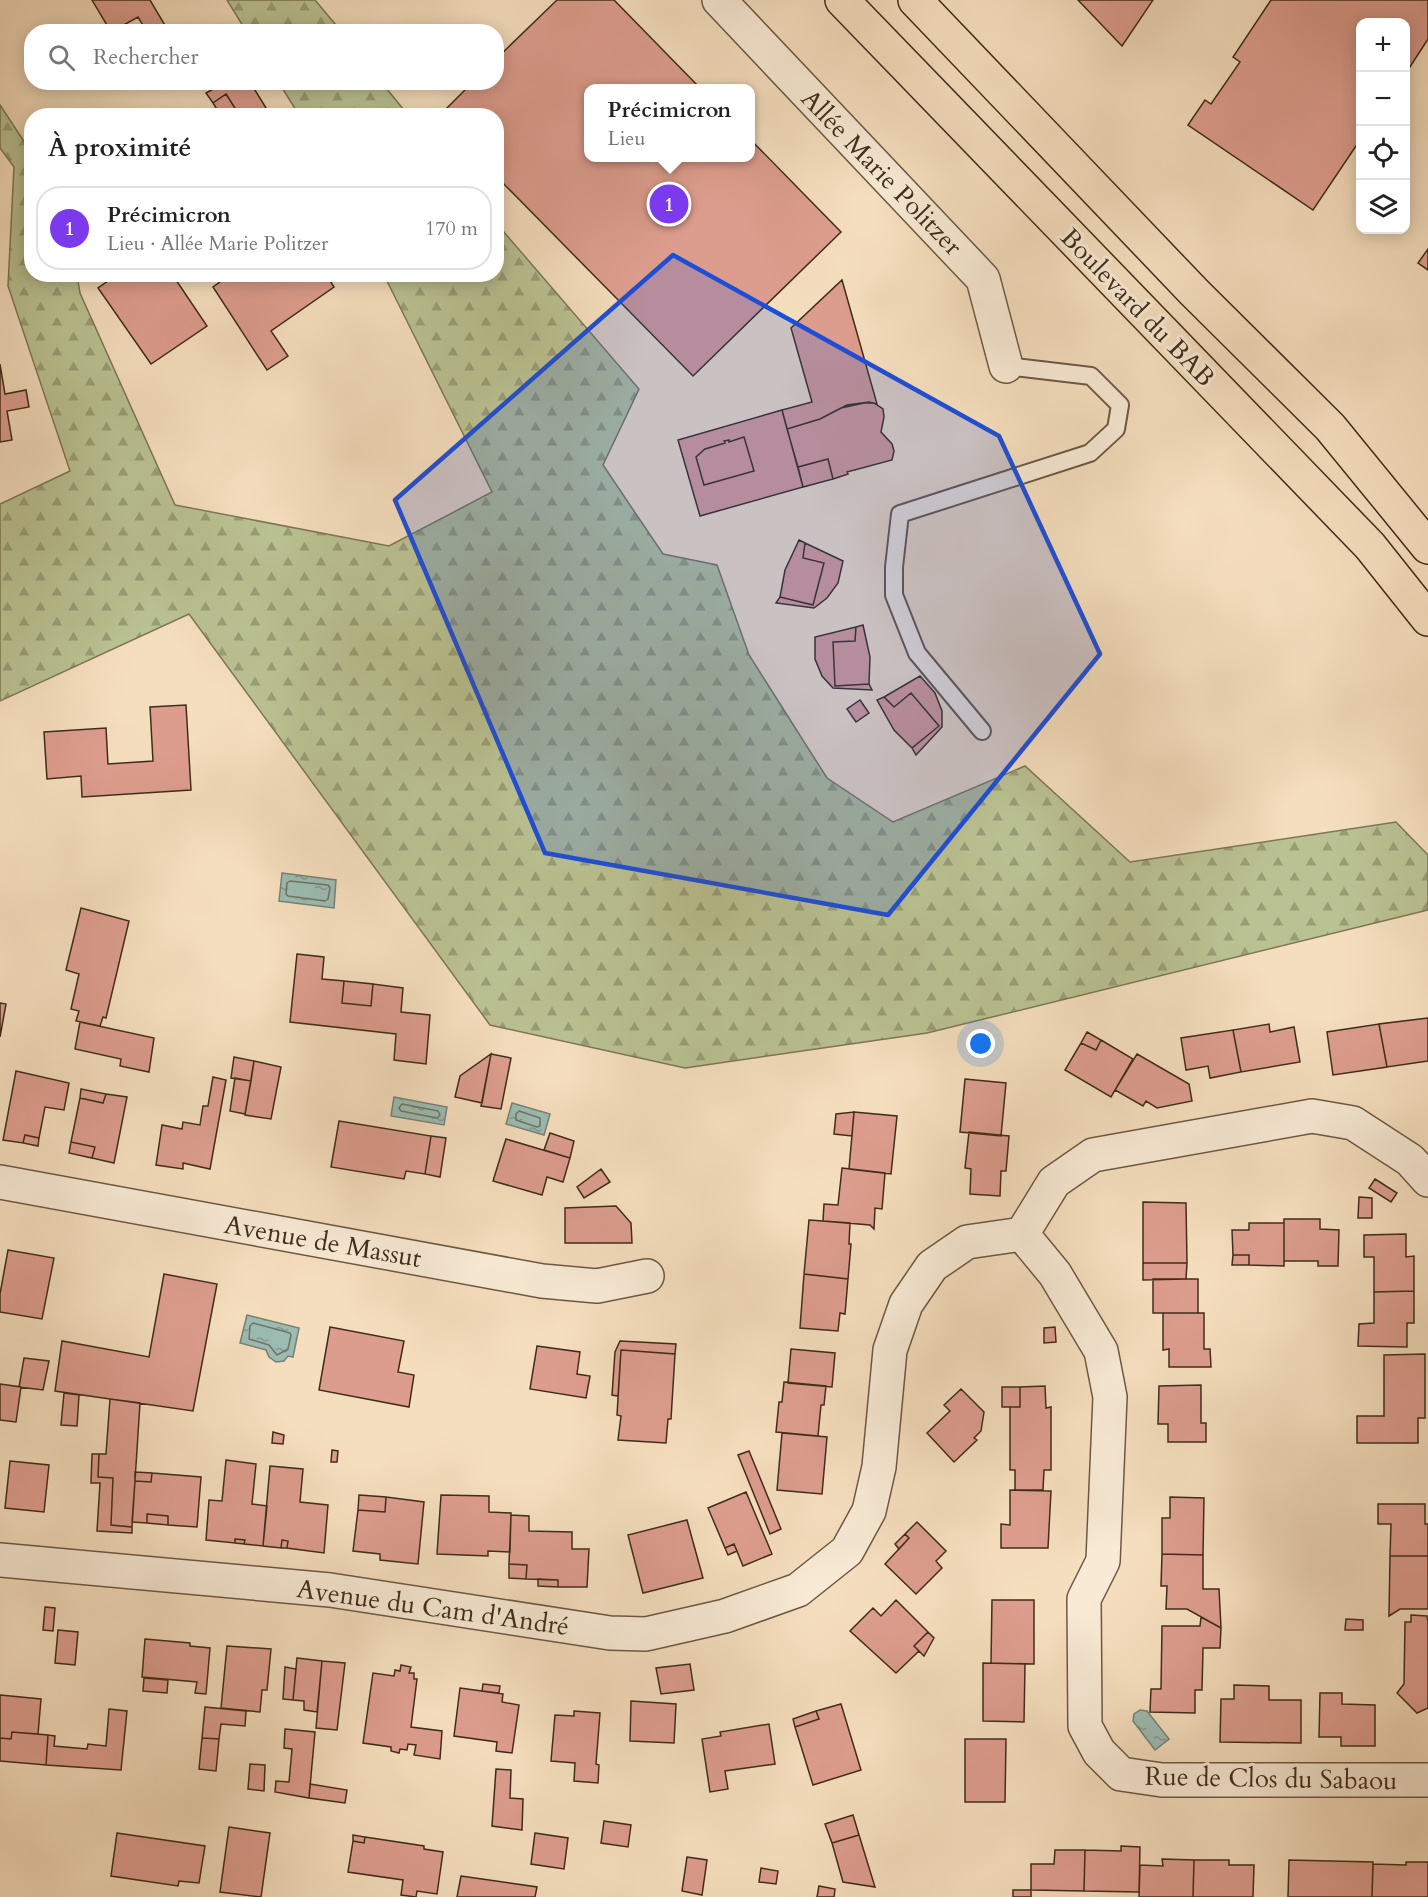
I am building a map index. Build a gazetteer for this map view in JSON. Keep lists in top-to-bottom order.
{
  "streets": {
    "main road": ["Boulevard du BAB"],
    "street": [
      "Allée Marie Politzer",
      "Avenue de Massut",
      "Avenue du Cam d'André",
      "Rue de Clos du Sabaou"
    ]
  },
  "crossings": [
    ["Avenue du Cam d'André", "Rue de Clos du Sabaou"]
  ],
  "page": {
    "map_buttons": ["+", "−"],
    "search": "Rechercher",
    "popup": ["Précimicron", "Lieu"],
    "heading": "À proximité",
    "pins": "1",
    "list": [
      {
        "mark": "1",
        "name": "Précimicron",
        "note": "Lieu · Allée Marie Politzer",
        "value": "170 m"
      }
    ]
  }
}
